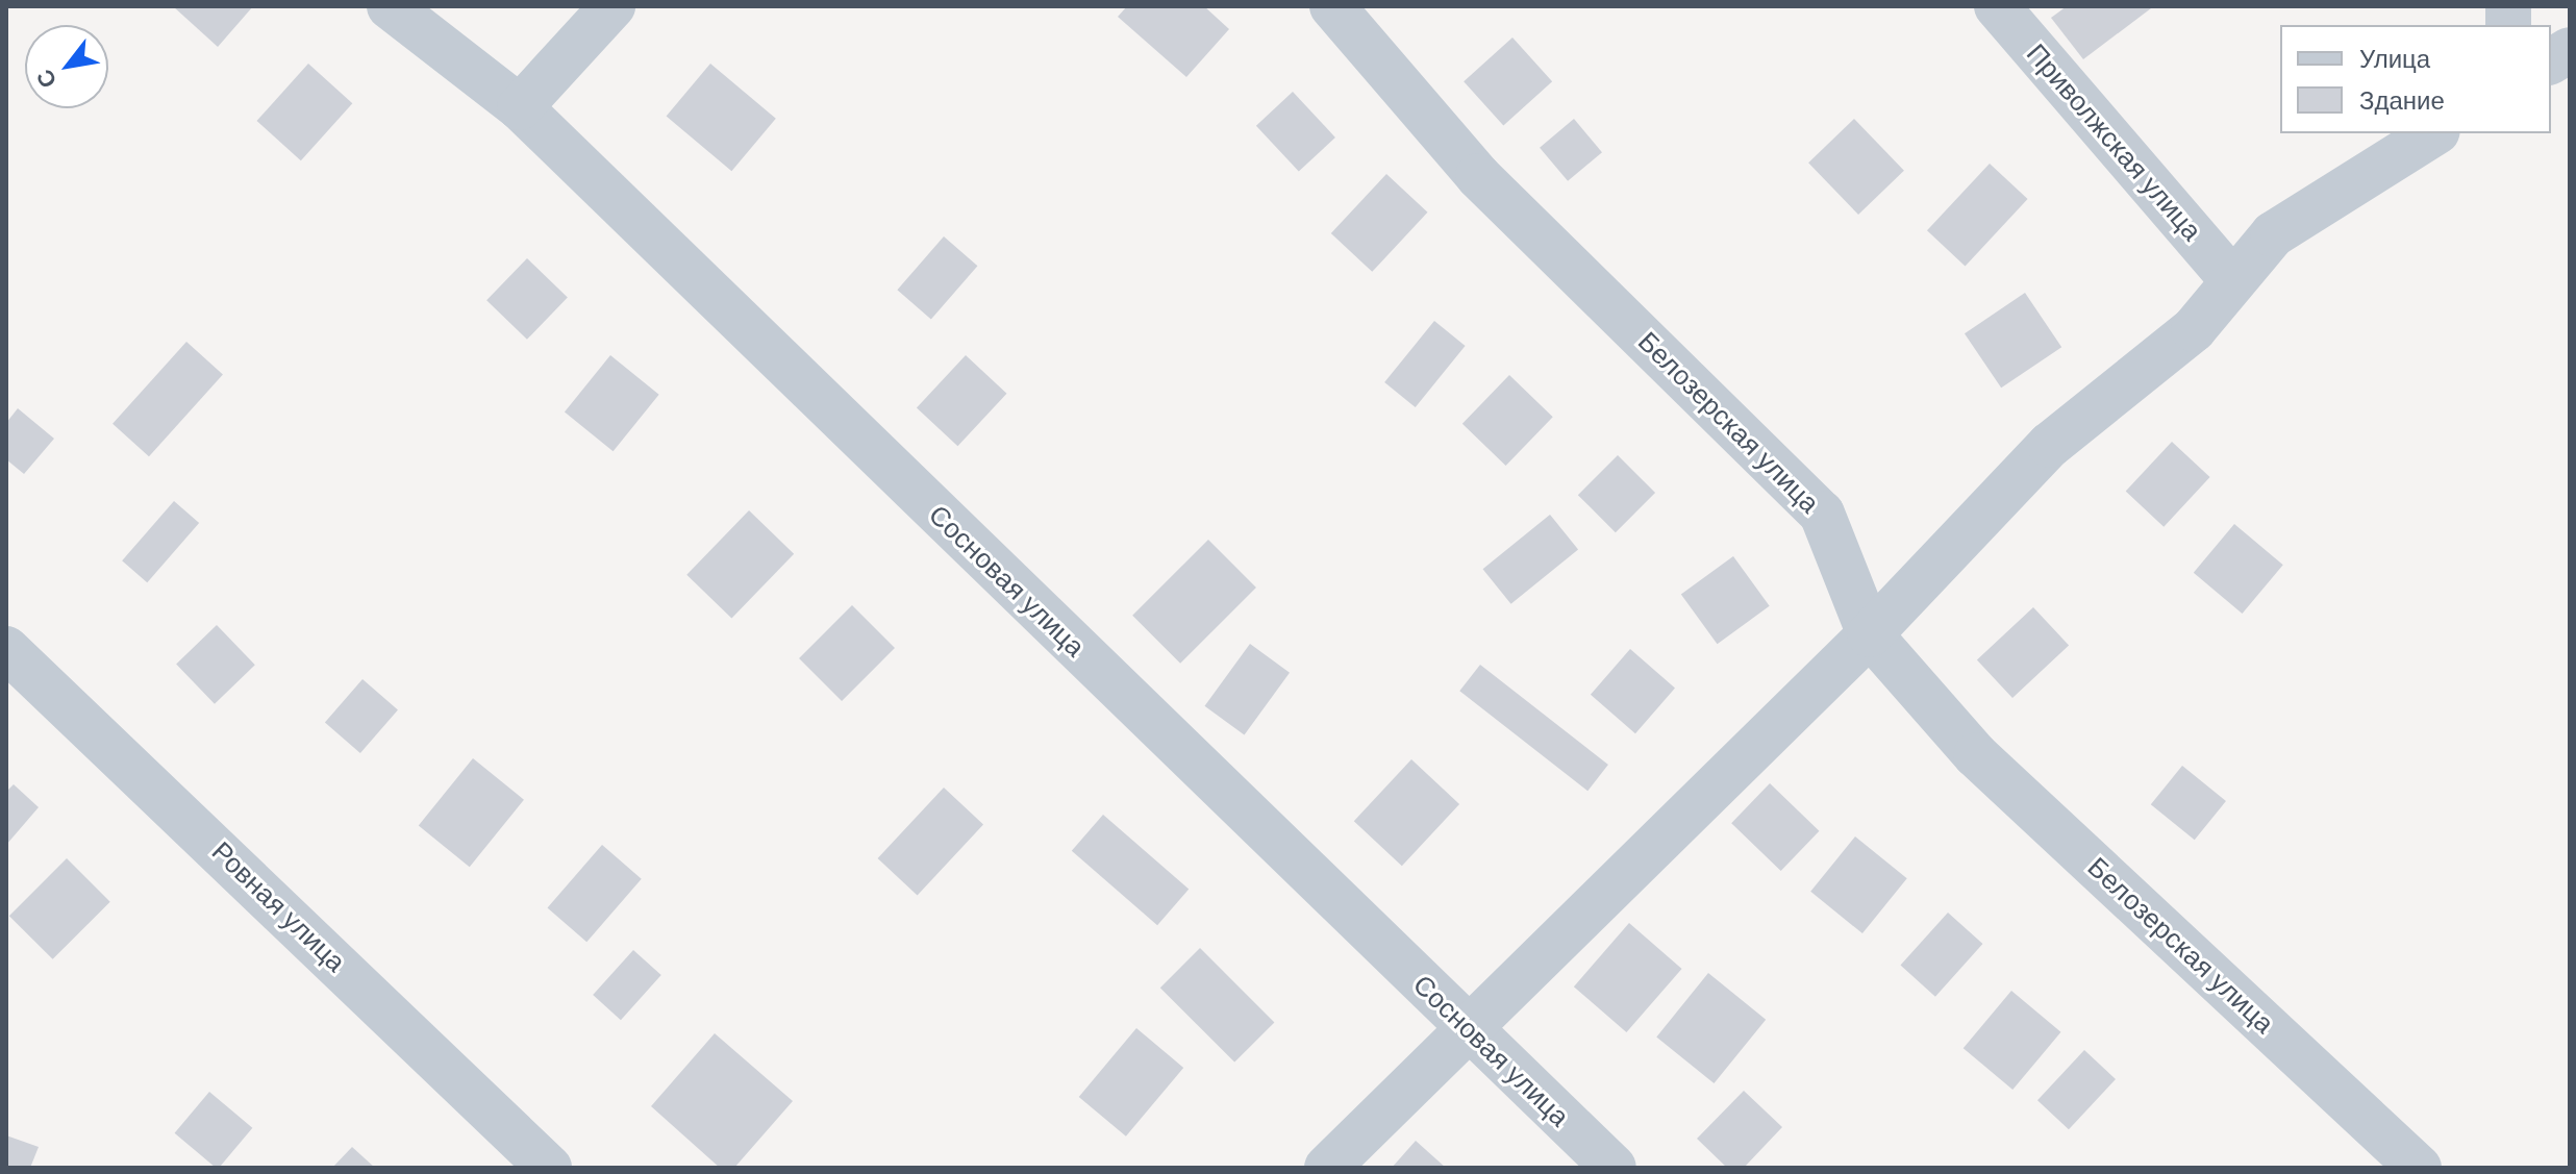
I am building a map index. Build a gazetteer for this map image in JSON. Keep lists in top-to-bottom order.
{
  "streets": {
    "street": [
      "Приволжская улица",
      "Белозерская улица",
      "Сосновая улица",
      "Ровная улица"
    ]
  },
  "legend": ["Улица", "Здание"],
  "north": "bottom left"
}
